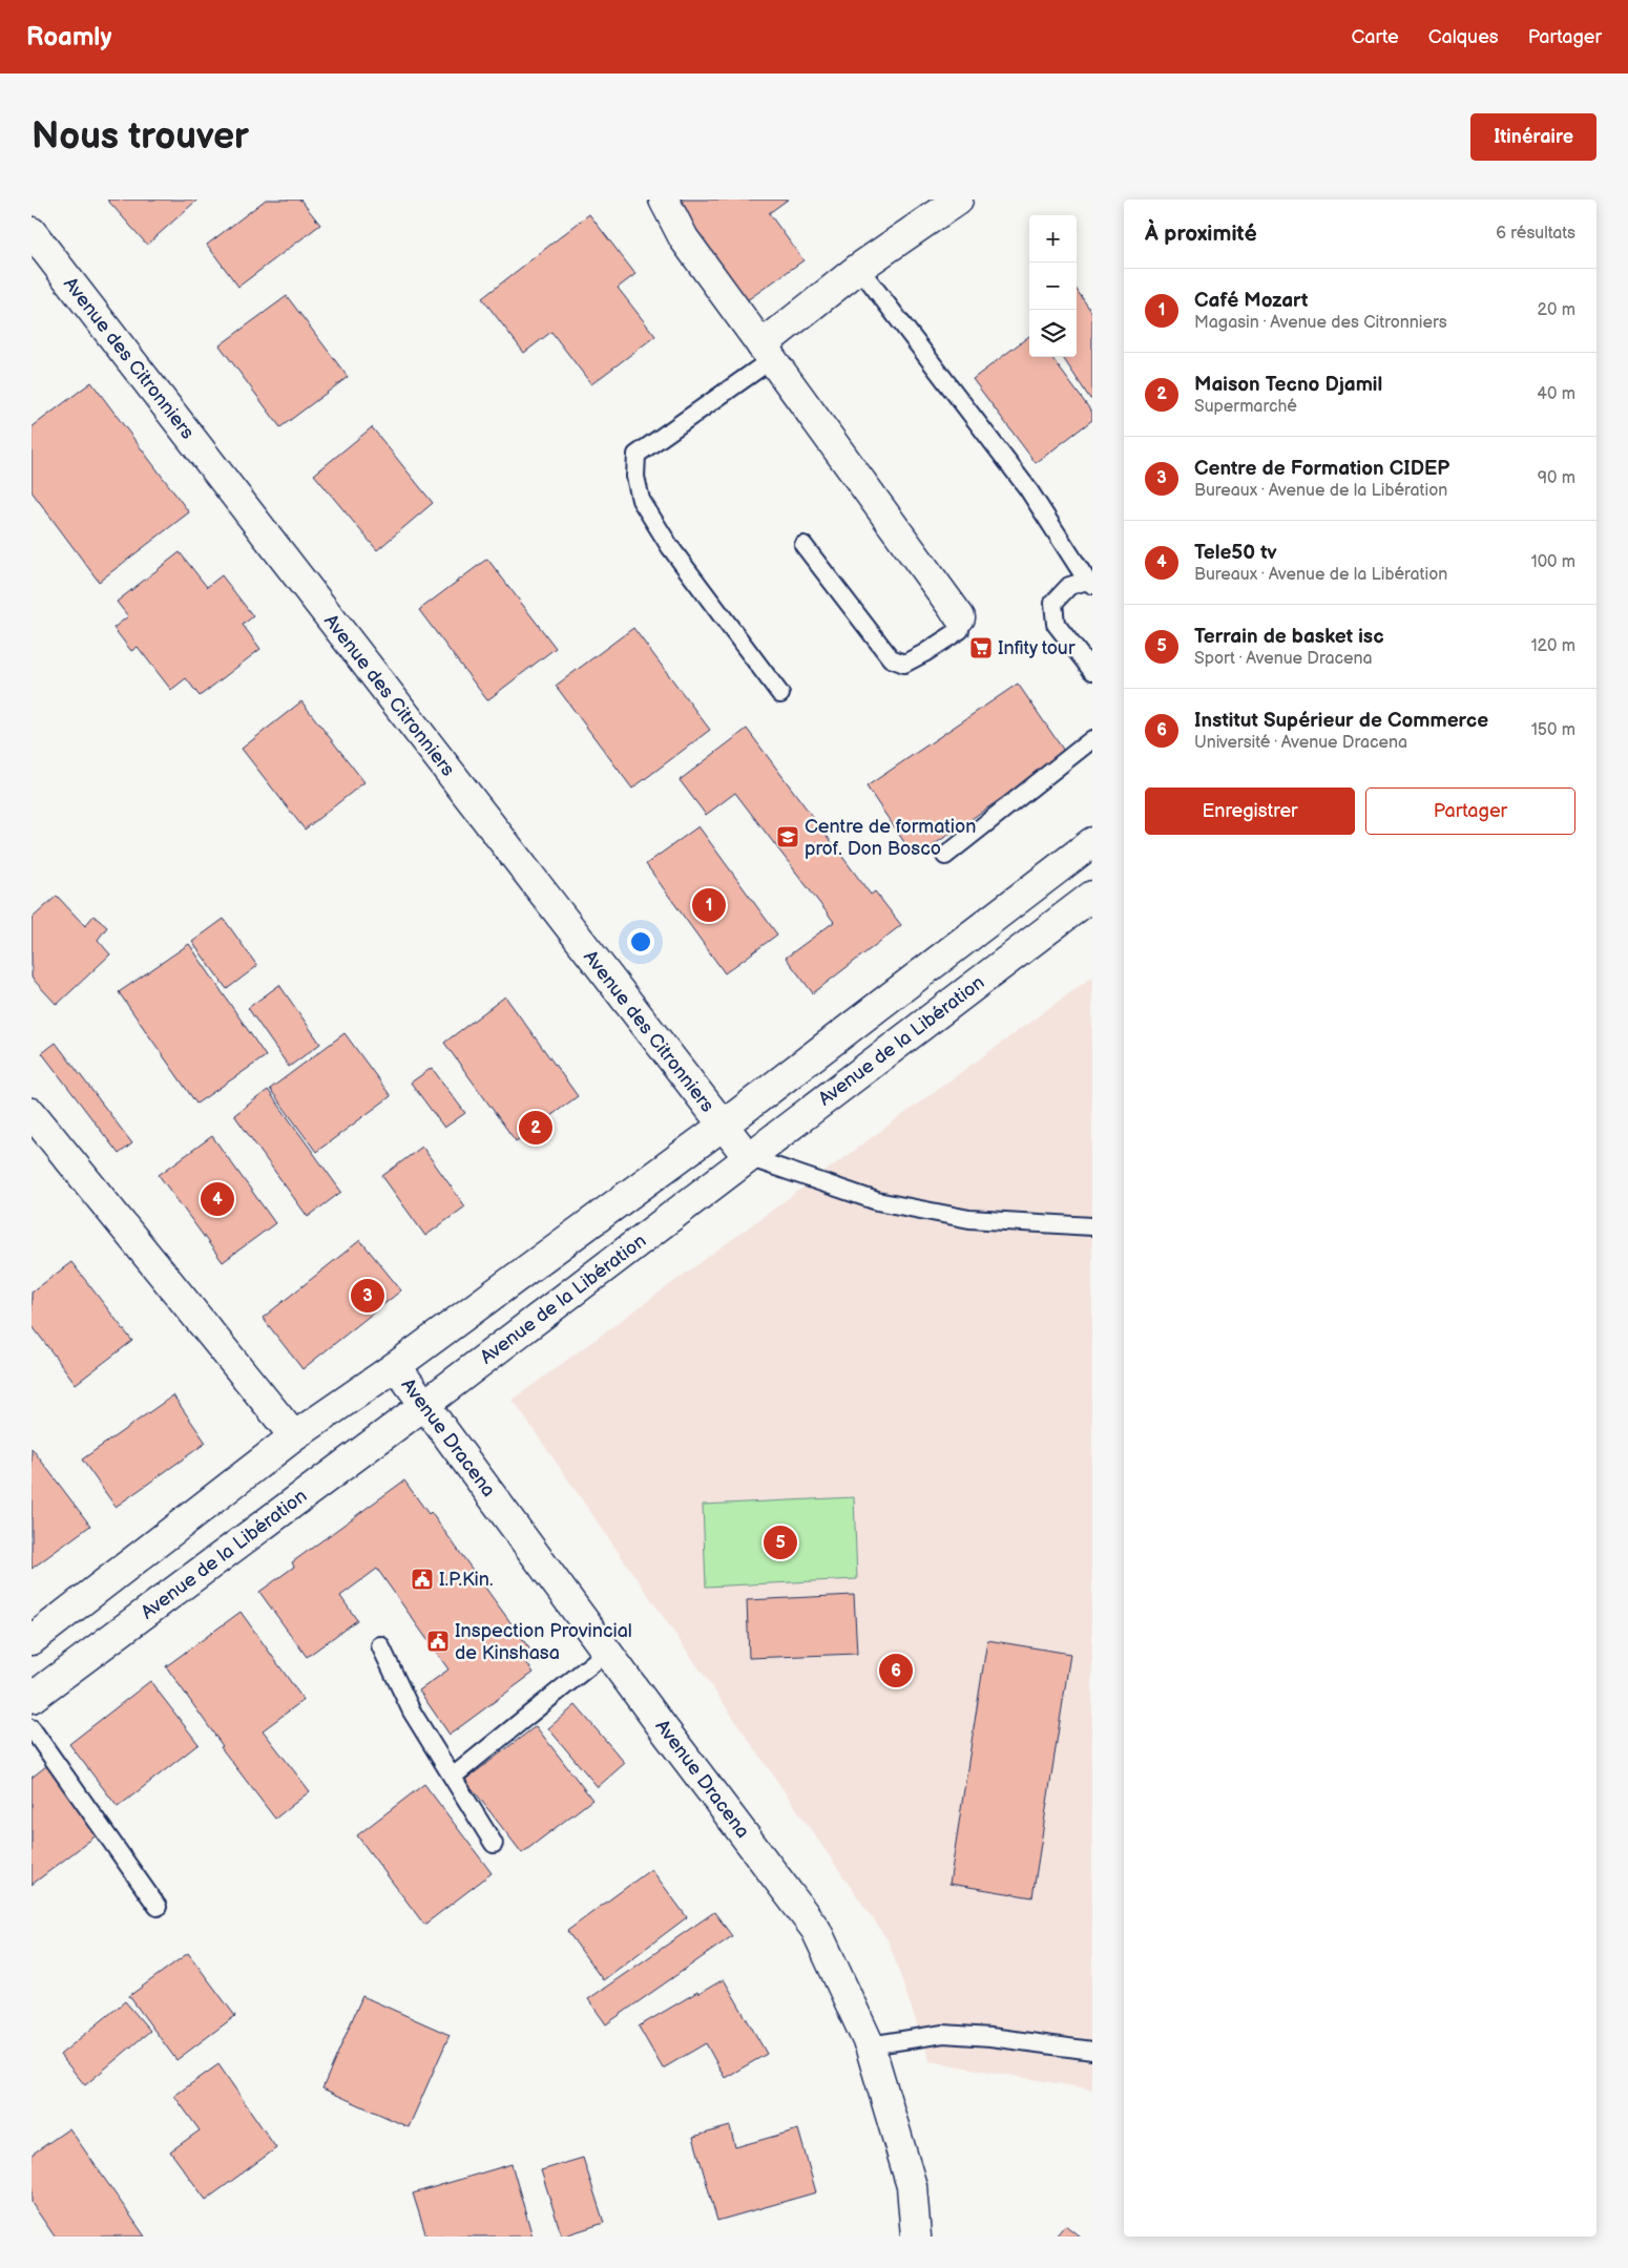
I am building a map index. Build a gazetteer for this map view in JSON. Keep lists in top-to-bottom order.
{
  "streets": {
    "street": ["Avenue des Citronniers", "Avenue de la Libération", "Avenue Dracena"]
  },
  "crossings": [
    ["Avenue des Citronniers", "Avenue de la Libération"],
    ["Avenue de la Libération", "Avenue Dracena"]
  ],
  "places": {
    "supermarket": ["Infity tour"],
    "school or university": ["Centre de formation prof. Don Bosco"],
    "public building": ["I.P.Kin.", "Inspection Provincial de Kinshasa"]
  },
  "page": {
    "header": "Roamly",
    "nav": ["Carte", "Calques", "Partager"],
    "buttons": [
      "Itinéraire",
      ["Enregistrer", "Partager"]
    ],
    "title": "Nous trouver",
    "heading": ["À proximité", "6 résultats"],
    "map_buttons": ["+", "−"],
    "list": [
      {
        "mark": "1",
        "name": "Café Mozart",
        "note": "Magasin · Avenue des Citronniers",
        "value": "20 m"
      },
      {
        "mark": "2",
        "name": "Maison Tecno Djamil",
        "note": "Supermarché",
        "value": "40 m"
      },
      {
        "mark": "3",
        "name": "Centre de Formation CIDEP",
        "note": "Bureaux · Avenue de la Libération",
        "value": "90 m"
      },
      {
        "mark": "4",
        "name": "Tele50 tv",
        "note": "Bureaux · Avenue de la Libération",
        "value": "100 m"
      },
      {
        "mark": "5",
        "name": "Terrain de basket isc",
        "note": "Sport · Avenue Dracena",
        "value": "120 m"
      },
      {
        "mark": "6",
        "name": "Institut Supérieur de Commerce",
        "note": "Université · Avenue Dracena",
        "value": "150 m"
      }
    ],
    "pins": [
      "1",
      "2",
      "4",
      "3",
      "5",
      "6"
    ]
  }
}
